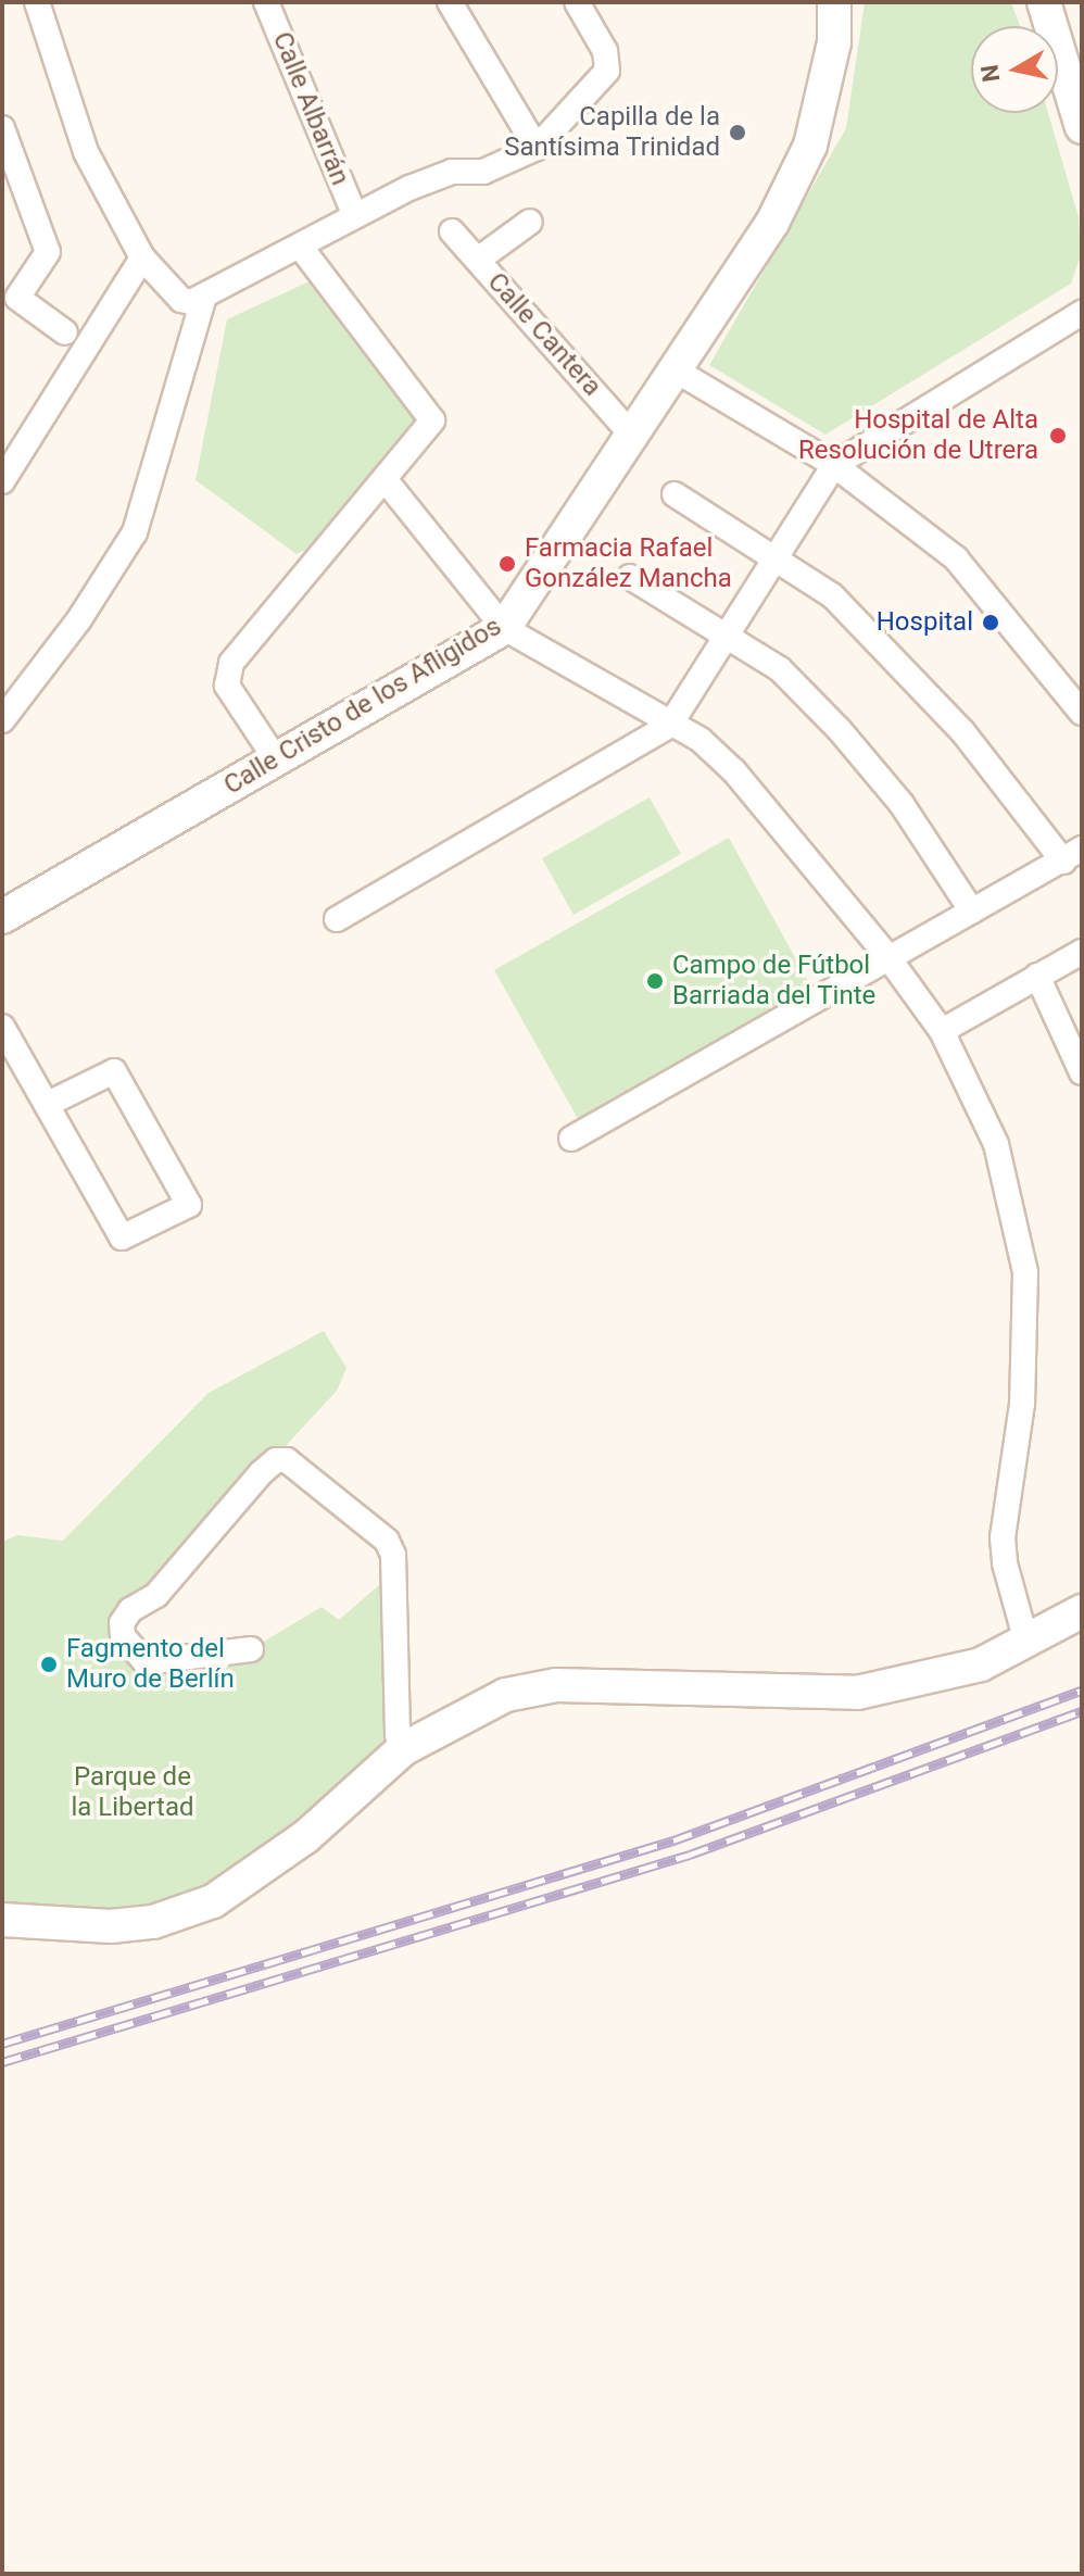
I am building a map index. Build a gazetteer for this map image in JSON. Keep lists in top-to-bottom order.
{
  "streets": {
    "street": ["Calle Albarrán", "Calle Cantera", "Calle Cristo de los Afligidos"]
  },
  "crossings": [
    ["Calle Cantera", "Calle Cristo de los Afligidos"]
  ],
  "parks": ["Parque de la Libertad"],
  "places": [
    "Capilla de la Santísima Trinidad",
    "Hospital de Alta Resolución de Utrera",
    "Farmacia Rafael González Mancha",
    "Hospital",
    "Campo de Fútbol Barriada del Tinte",
    "Fagmento del Muro de Berlín"
  ],
  "north": "left"
}
